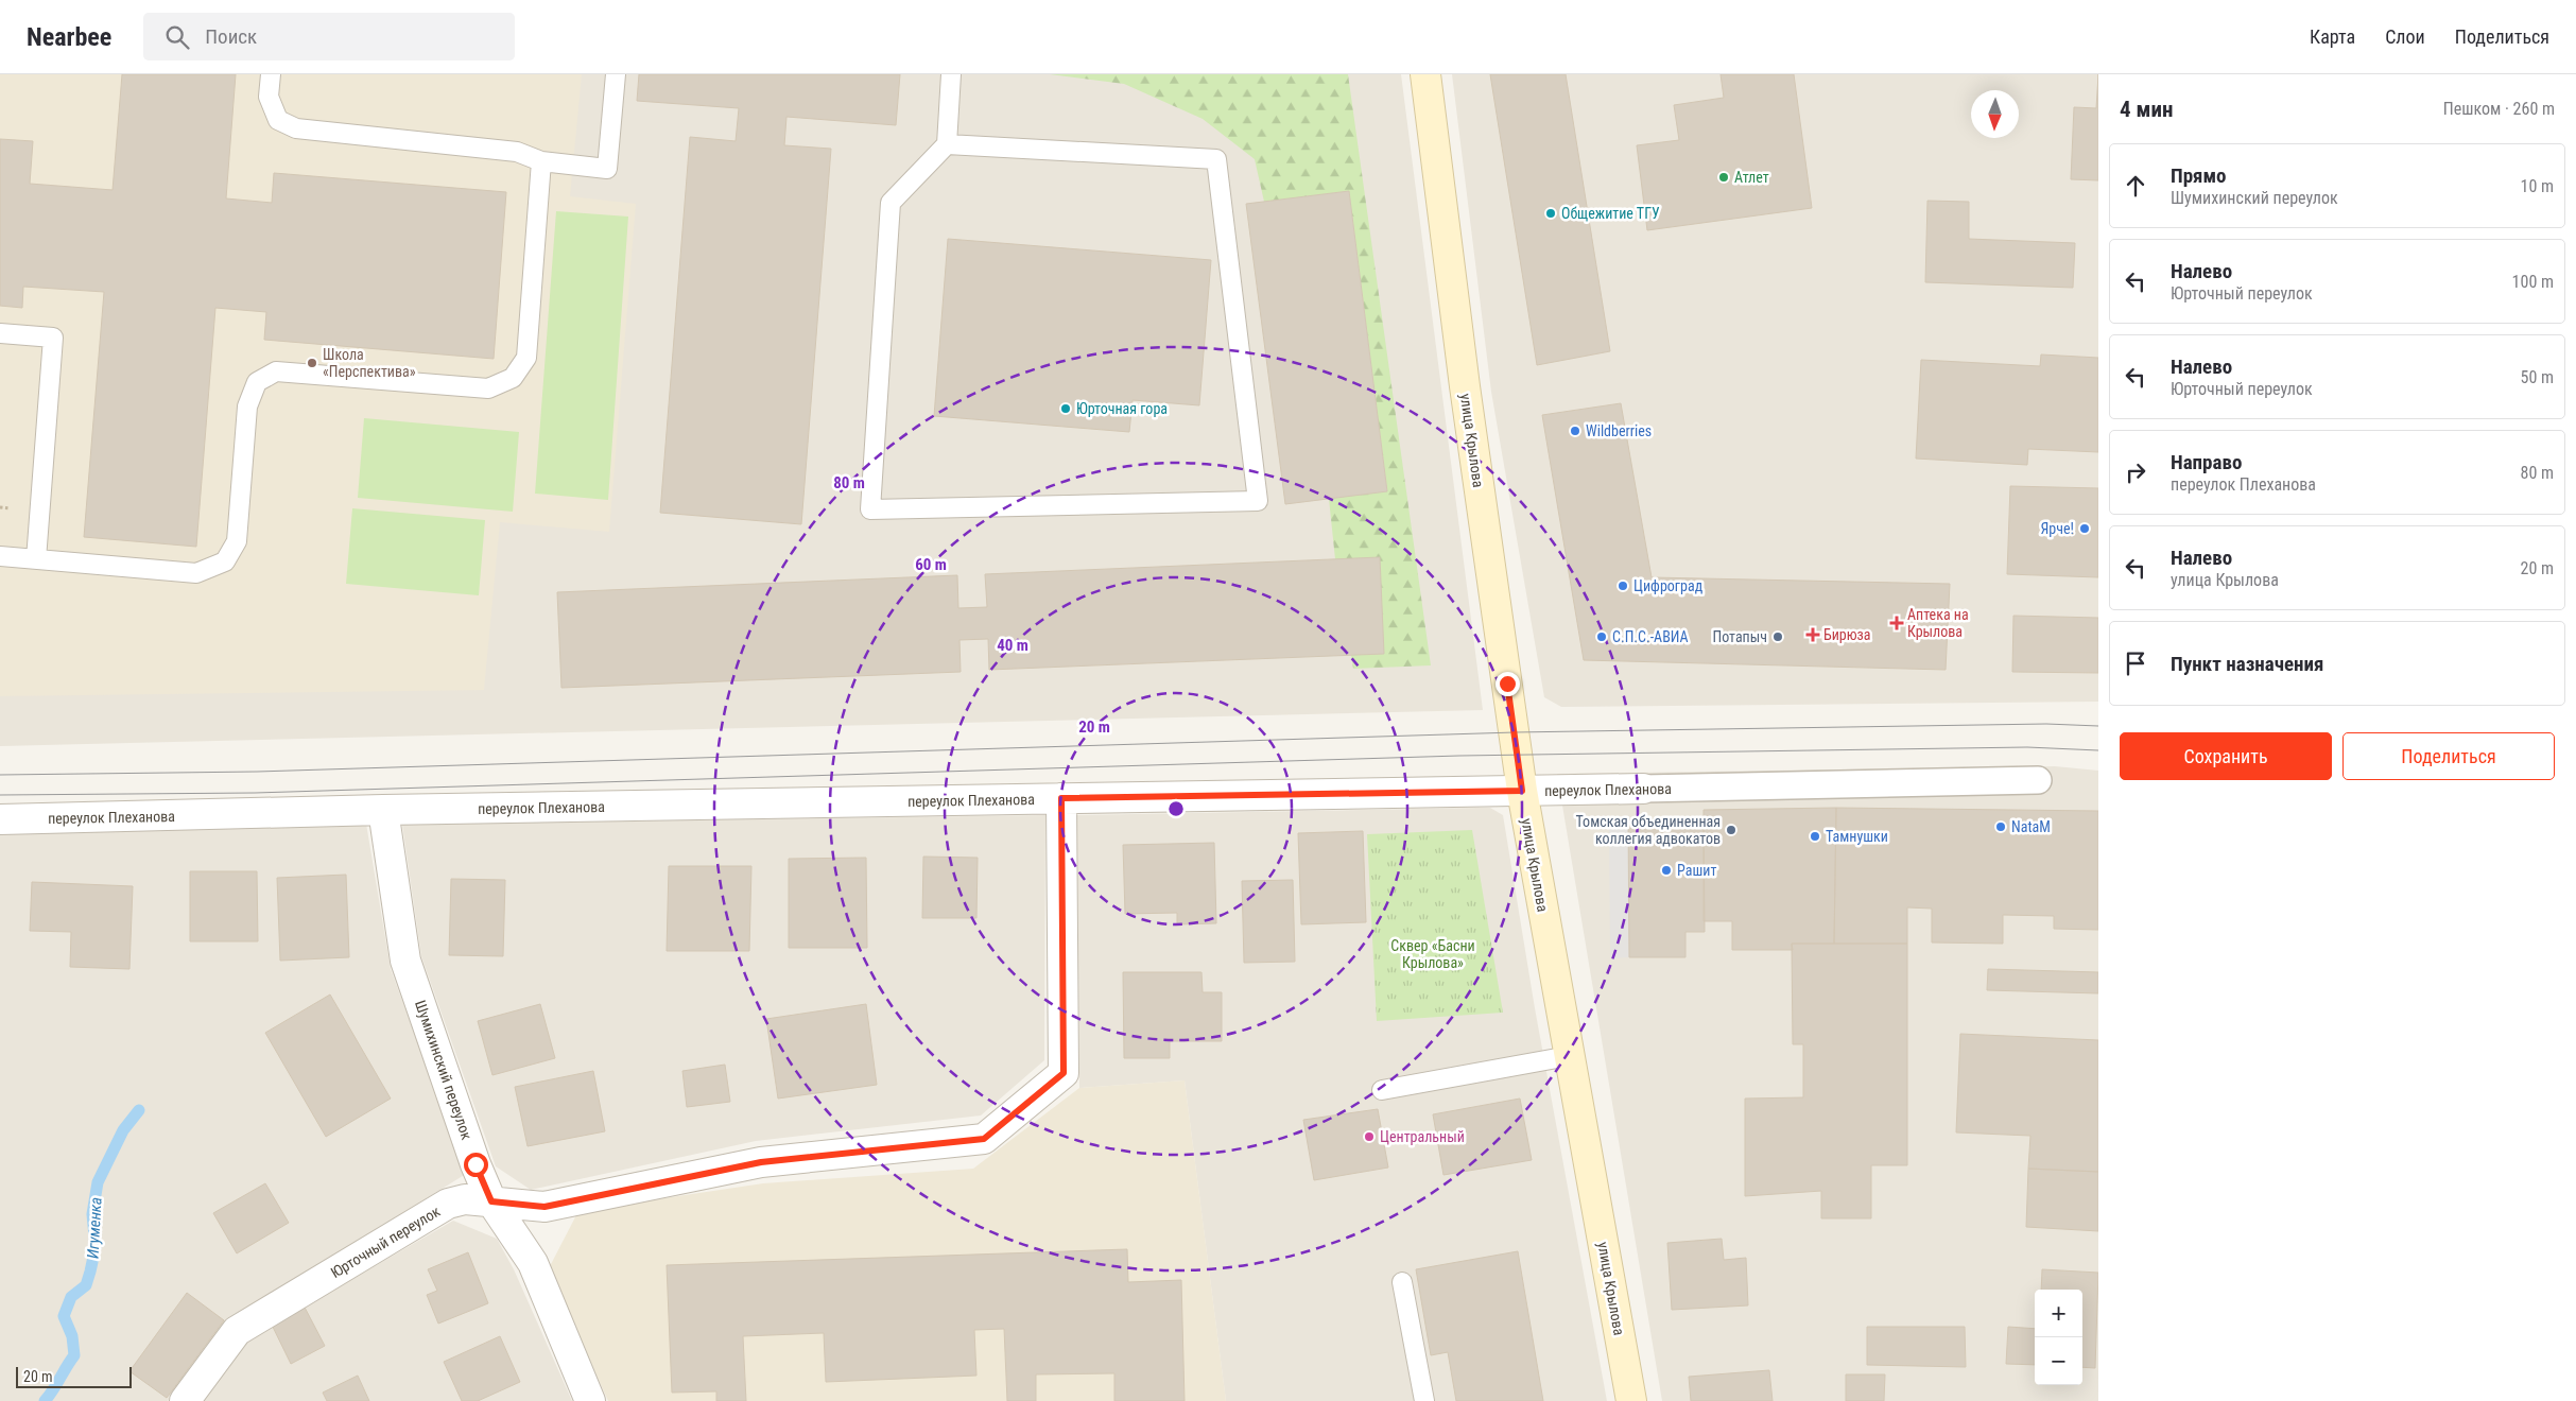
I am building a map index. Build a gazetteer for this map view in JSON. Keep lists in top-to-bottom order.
{
  "streets": {
    "main road": ["улица Крылова"],
    "street": ["переулок Плеханова", "Шумихинский переулок", "Юрточный переулок"]
  },
  "crossings": [
    ["улица Крылова", "переулок Плеханова"],
    ["переулок Плеханова", "Шумихинский переулок"],
    ["переулок Плеханова", "Юрточный переулок"],
    ["Шумихинский переулок", "Юрточный переулок"]
  ],
  "water": ["Игуменка"],
  "parks": ["Сквер «Басни Крылова»"],
  "places": {
    "other": [
      "Атлет",
      "Общежитие ТГУ",
      "Школа «Перспектива»",
      "Юрточная гора",
      "Wildberries",
      "Ярче!",
      "Цифроград",
      "С.П.С.-АВИА",
      "Потапыч",
      "NataM",
      "Томская объединенная коллегия адвокатов",
      "Тамнушки",
      "Рашит",
      "Центральный"
    ],
    "health": ["Аптека на Крылова", "Бирюза"]
  },
  "scale_bar": "20 m",
  "north": "bottom",
  "page": {
    "header": "Nearbee",
    "search": "Поиск",
    "nav": ["Карта", "Слои", "Поделиться"],
    "heading": ["4 мин", "Пешком · 260 m"],
    "list": [
      ["Прямо", "Шумихинский переулок", "10 m"],
      ["Налево", "Юрточный переулок", "100 m"],
      ["Налево", "Юрточный переулок", "50 m"],
      ["Направо", "переулок Плеханова", "80 m"],
      ["Налево", "улица Крылова", "20 m"],
      "Пункт назначения"
    ],
    "buttons": ["Сохранить", "Поделиться"],
    "map_buttons": ["+", "−"],
    "scale": "20 m"
  },
  "rings": [
    "80 m",
    "60 m",
    "40 m",
    "20 m"
  ]
}
